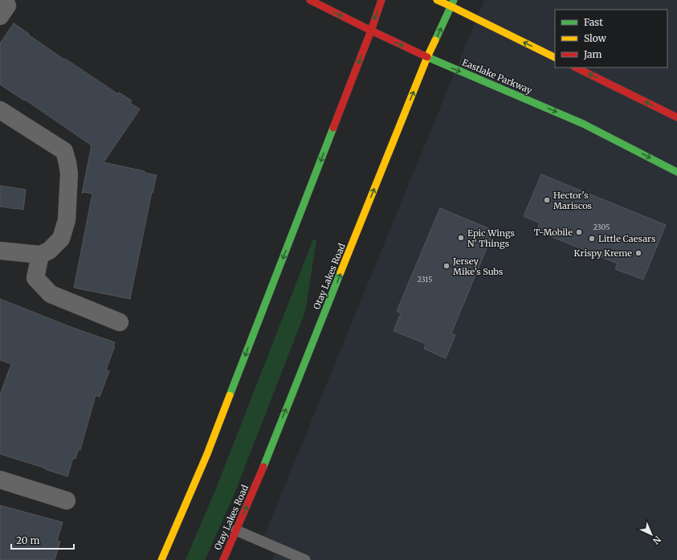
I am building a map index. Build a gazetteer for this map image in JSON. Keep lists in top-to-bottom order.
{
  "streets": {
    "main road": ["Eastlake Parkway", "Otay Lakes Road"]
  },
  "crossings": [
    ["Eastlake Parkway", "Otay Lakes Road"]
  ],
  "places": [
    "Hector's Mariscos",
    "T-Mobile",
    "Epic Wings N' Things",
    "Little Caesars",
    "Krispy Kreme",
    "Jersey Mike's Subs"
  ],
  "house_numbers": ["2305", "2315"],
  "legend": ["Fast", "Slow", "Jam"],
  "scale_bar": "20 m",
  "north": "bottom right"
}
